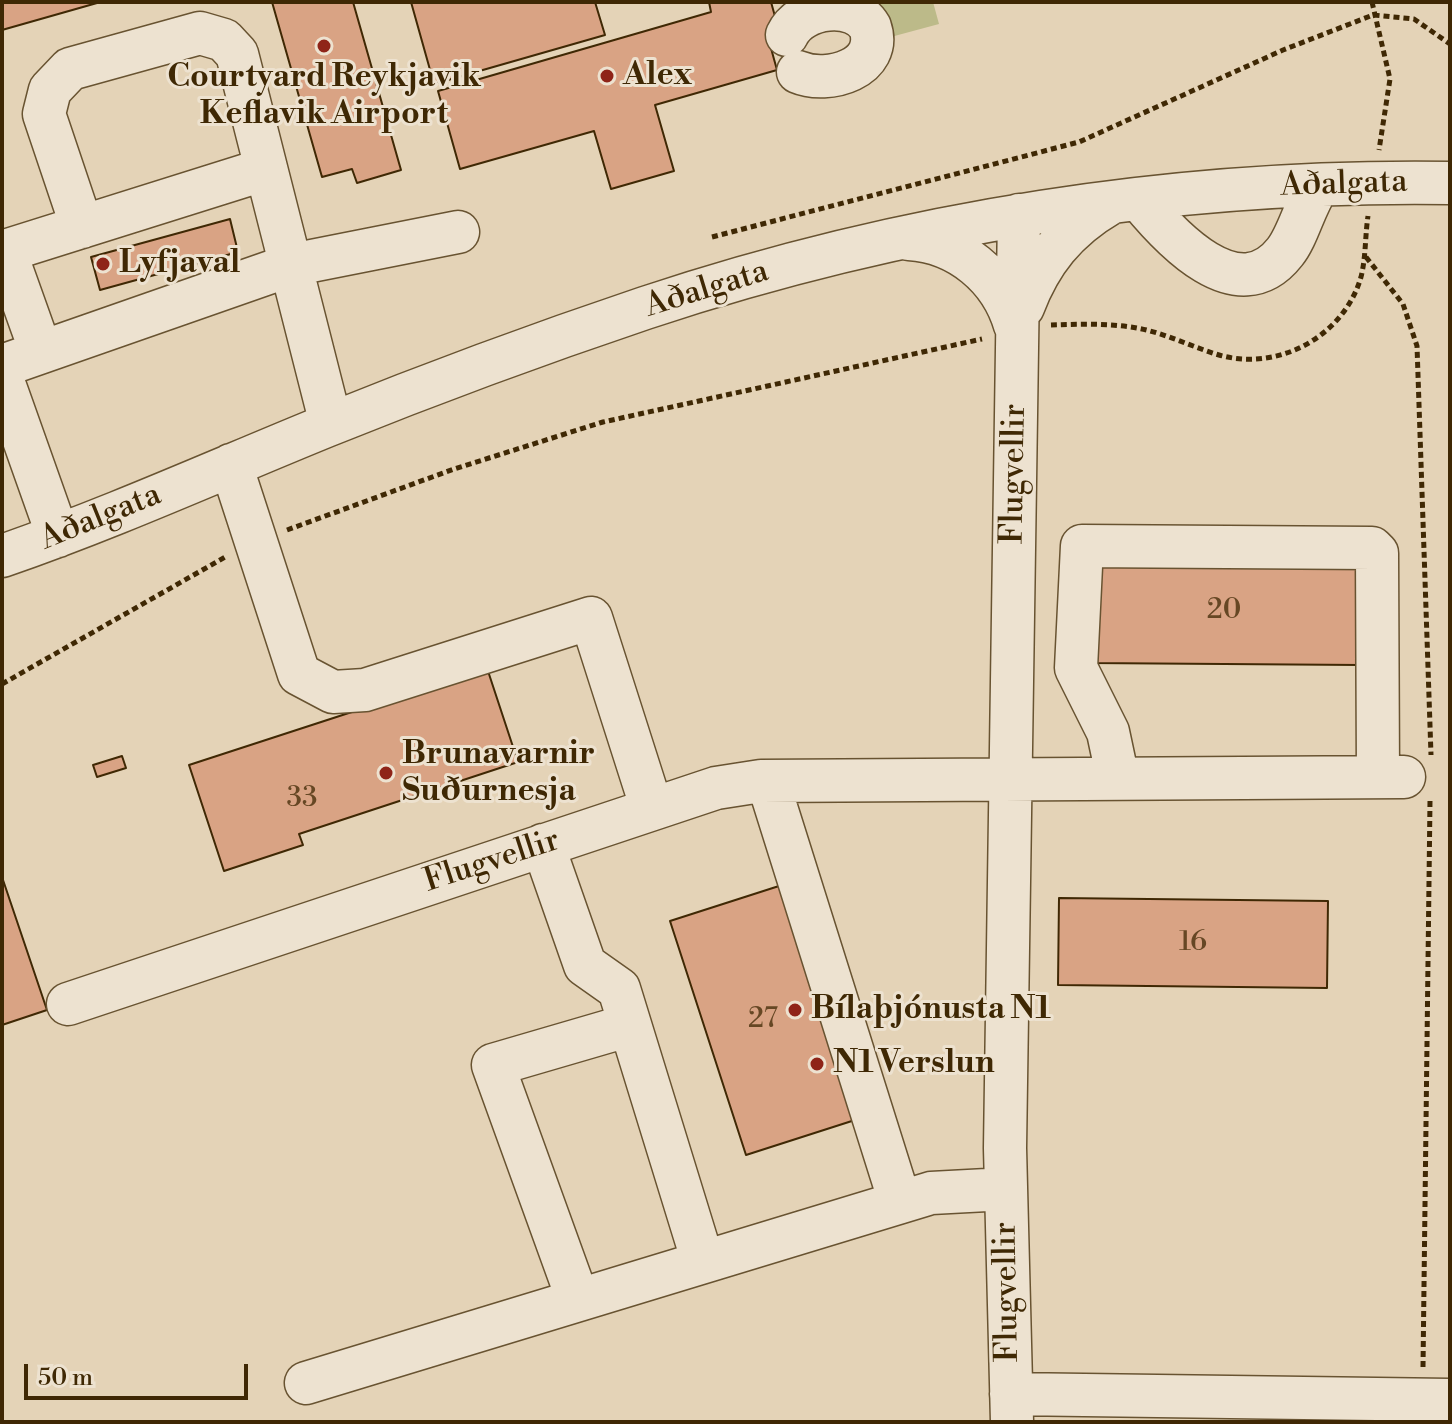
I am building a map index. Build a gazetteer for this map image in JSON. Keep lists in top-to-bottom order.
{
  "streets": {
    "street": ["Aðalgata", "Flugvellir"]
  },
  "crossings": [
    ["Aðalgata", "Flugvellir"]
  ],
  "places": [
    "Courtyard Reykjavik Keflavik Airport",
    "Alex",
    "Lyfjaval",
    "Brunavarnir Suðurnesja",
    "Bílaþjónusta N1",
    "N1 Verslun"
  ],
  "house_numbers": [
    "20",
    "33",
    "16",
    "27"
  ],
  "scale_bar": "50 m"
}
